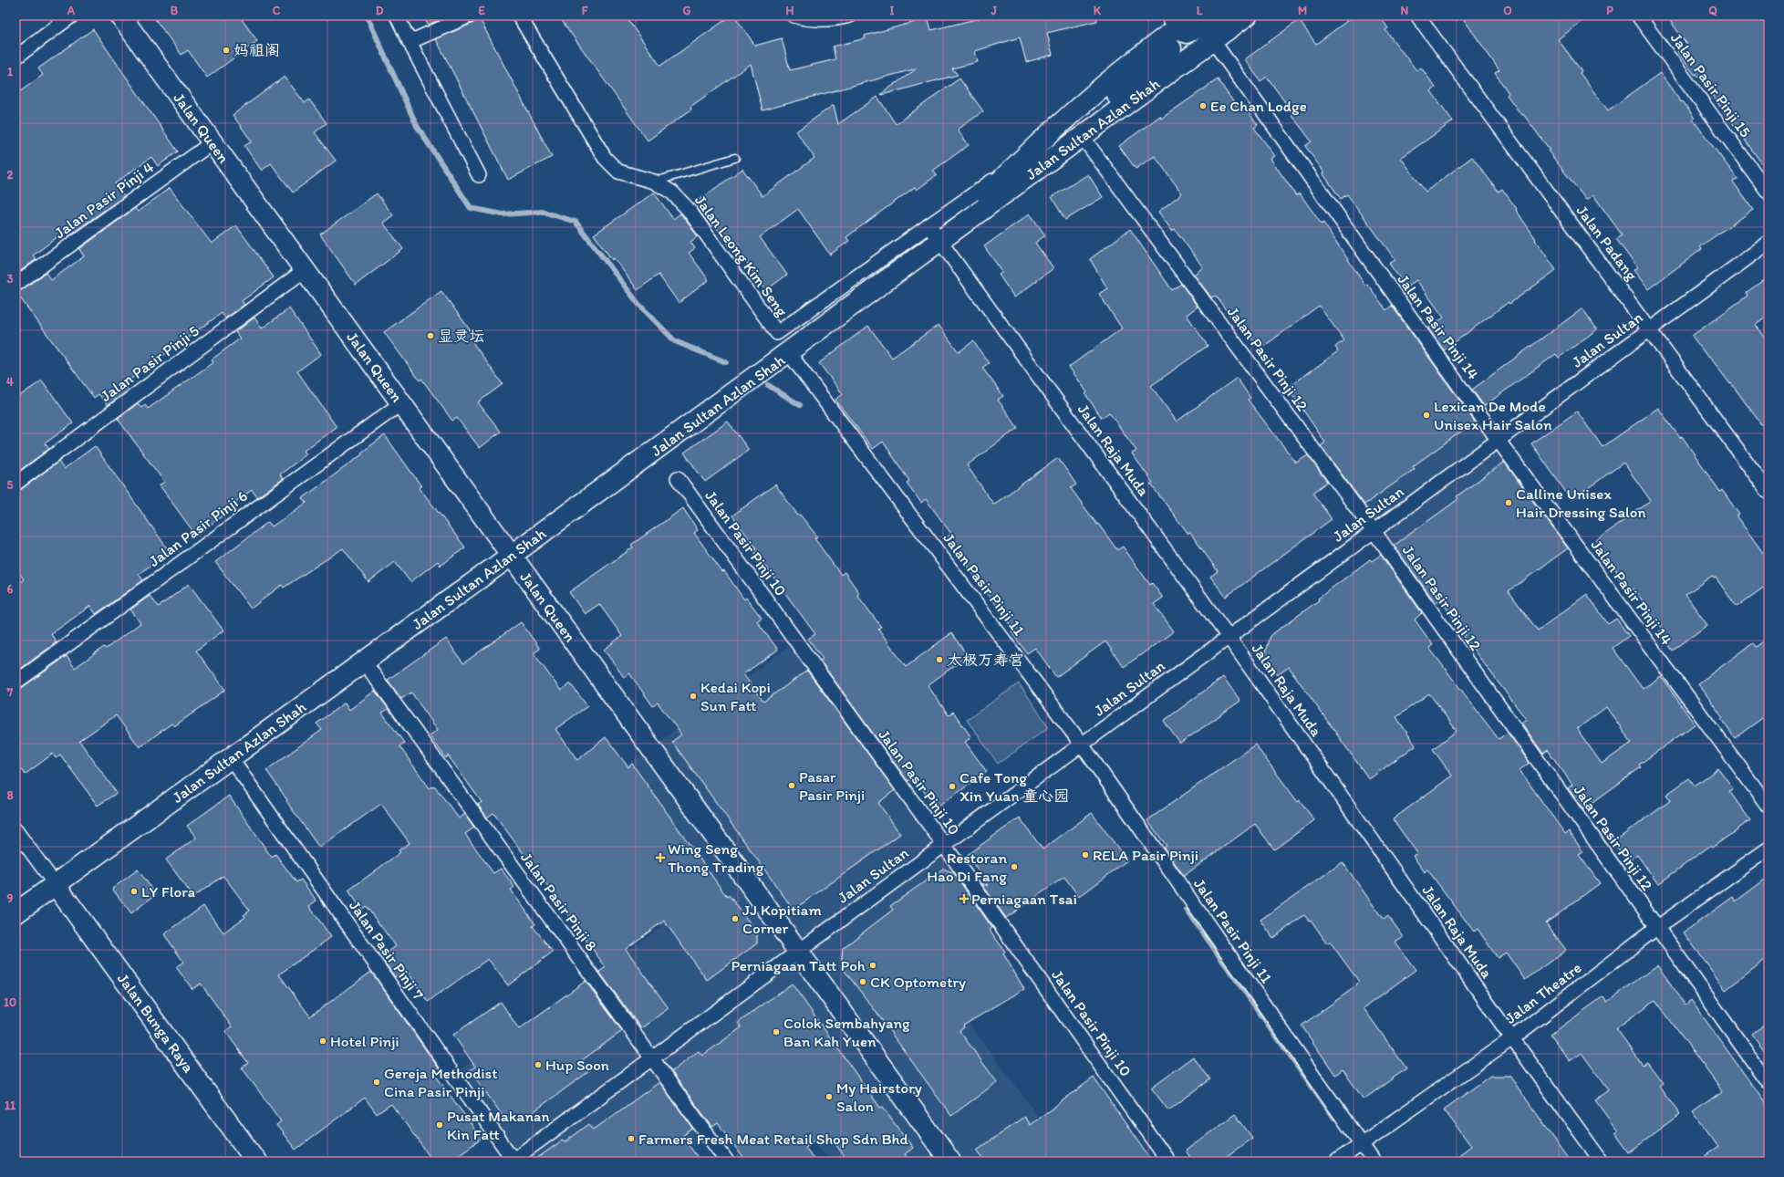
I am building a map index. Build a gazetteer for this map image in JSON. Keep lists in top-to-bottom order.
{
  "streets": {
    "main road": ["Jalan Queen", "Jalan Sultan Azlan Shah", "Jalan Bunga Raya"],
    "street": [
      "Jalan Pasir Pinji 15",
      "Jalan Pasir Pinji 4",
      "Jalan Padang",
      "Jalan Leong Kim Seng",
      "Jalan Pasir Pinji 14",
      "Jalan Sultan",
      "Jalan Pasir Pinji 12",
      "Jalan Pasir Pinji 5",
      "Jalan Raja Muda",
      "Jalan Pasir Pinji 6",
      "Jalan Pasir Pinji 10",
      "Jalan Pasir Pinji 11",
      "Jalan Pasir Pinji 8",
      "Jalan Pasir Pinji 7",
      "Jalan Theatre"
    ]
  },
  "crossings": [
    ["Jalan Queen", "Jalan Sultan Azlan Shah"],
    ["Jalan Queen", "Jalan Pasir Pinji 4"],
    ["Jalan Queen", "Jalan Sultan"],
    ["Jalan Queen", "Jalan Pasir Pinji 5"],
    ["Jalan Queen", "Jalan Pasir Pinji 6"],
    ["Jalan Sultan Azlan Shah", "Jalan Leong Kim Seng"],
    ["Jalan Sultan Azlan Shah", "Jalan Pasir Pinji 14"],
    ["Jalan Sultan Azlan Shah", "Jalan Pasir Pinji 12"],
    ["Jalan Sultan Azlan Shah", "Jalan Raja Muda"],
    ["Jalan Sultan Azlan Shah", "Jalan Pasir Pinji 11"],
    ["Jalan Sultan Azlan Shah", "Jalan Pasir Pinji 8"],
    ["Jalan Sultan Azlan Shah", "Jalan Pasir Pinji 7"],
    ["Jalan Sultan Azlan Shah", "Jalan Bunga Raya"],
    ["Jalan Padang", "Jalan Sultan"],
    ["Jalan Leong Kim Seng", "Jalan Raja Muda"],
    ["Jalan Pasir Pinji 14", "Jalan Sultan"],
    ["Jalan Sultan", "Jalan Pasir Pinji 12"],
    ["Jalan Sultan", "Jalan Raja Muda"],
    ["Jalan Sultan", "Jalan Pasir Pinji 10"],
    ["Jalan Sultan", "Jalan Pasir Pinji 11"],
    ["Jalan Sultan", "Jalan Pasir Pinji 8"],
    ["Jalan Sultan", "Jalan Pasir Pinji 7"],
    ["Jalan Pasir Pinji 12", "Jalan Theatre"],
    ["Jalan Raja Muda", "Jalan Theatre"],
    ["Jalan Pasir Pinji 11", "Jalan Theatre"]
  ],
  "places": {
    "other": [
      "妈祖阁",
      "Ee Chan Lodge",
      "显灵坛",
      "Lexican De Mode Unisex Hair Salon",
      "Calline Unisex Hair Dressing Salon",
      "太极万寿宫",
      "Kedai Kopi Sun Fatt",
      "Pasar Pasir Pinji",
      "Cafe Tong Xin Yuan 童心园",
      "RELA Pasir Pinji",
      "Restoran Hao Di Fang",
      "LY Flora",
      "JJ Kopitiam Corner",
      "Perniagaan Tatt Poh",
      "CK Optometry",
      "Colok Sembahyang Ban Kah Yuen",
      "Hotel Pinji",
      "Hup Soon",
      "Gereja Methodist Cina Pasir Pinji",
      "My Hairstory Salon",
      "Pusat Makanan Kin Fatt",
      "Farmers Fresh Meat Retail Shop Sdn Bhd"
    ],
    "health": ["Wing Seng Thong Trading", "Perniagaan Tsai"]
  },
  "grid": {
    "columns": [
      "A",
      "B",
      "C",
      "D",
      "E",
      "F",
      "G",
      "H",
      "I",
      "J",
      "K",
      "L",
      "M",
      "N",
      "O",
      "P",
      "Q"
    ],
    "rows": [
      "1",
      "2",
      "3",
      "4",
      "5",
      "6",
      "7",
      "8",
      "9",
      "10",
      "11"
    ]
  }
}
